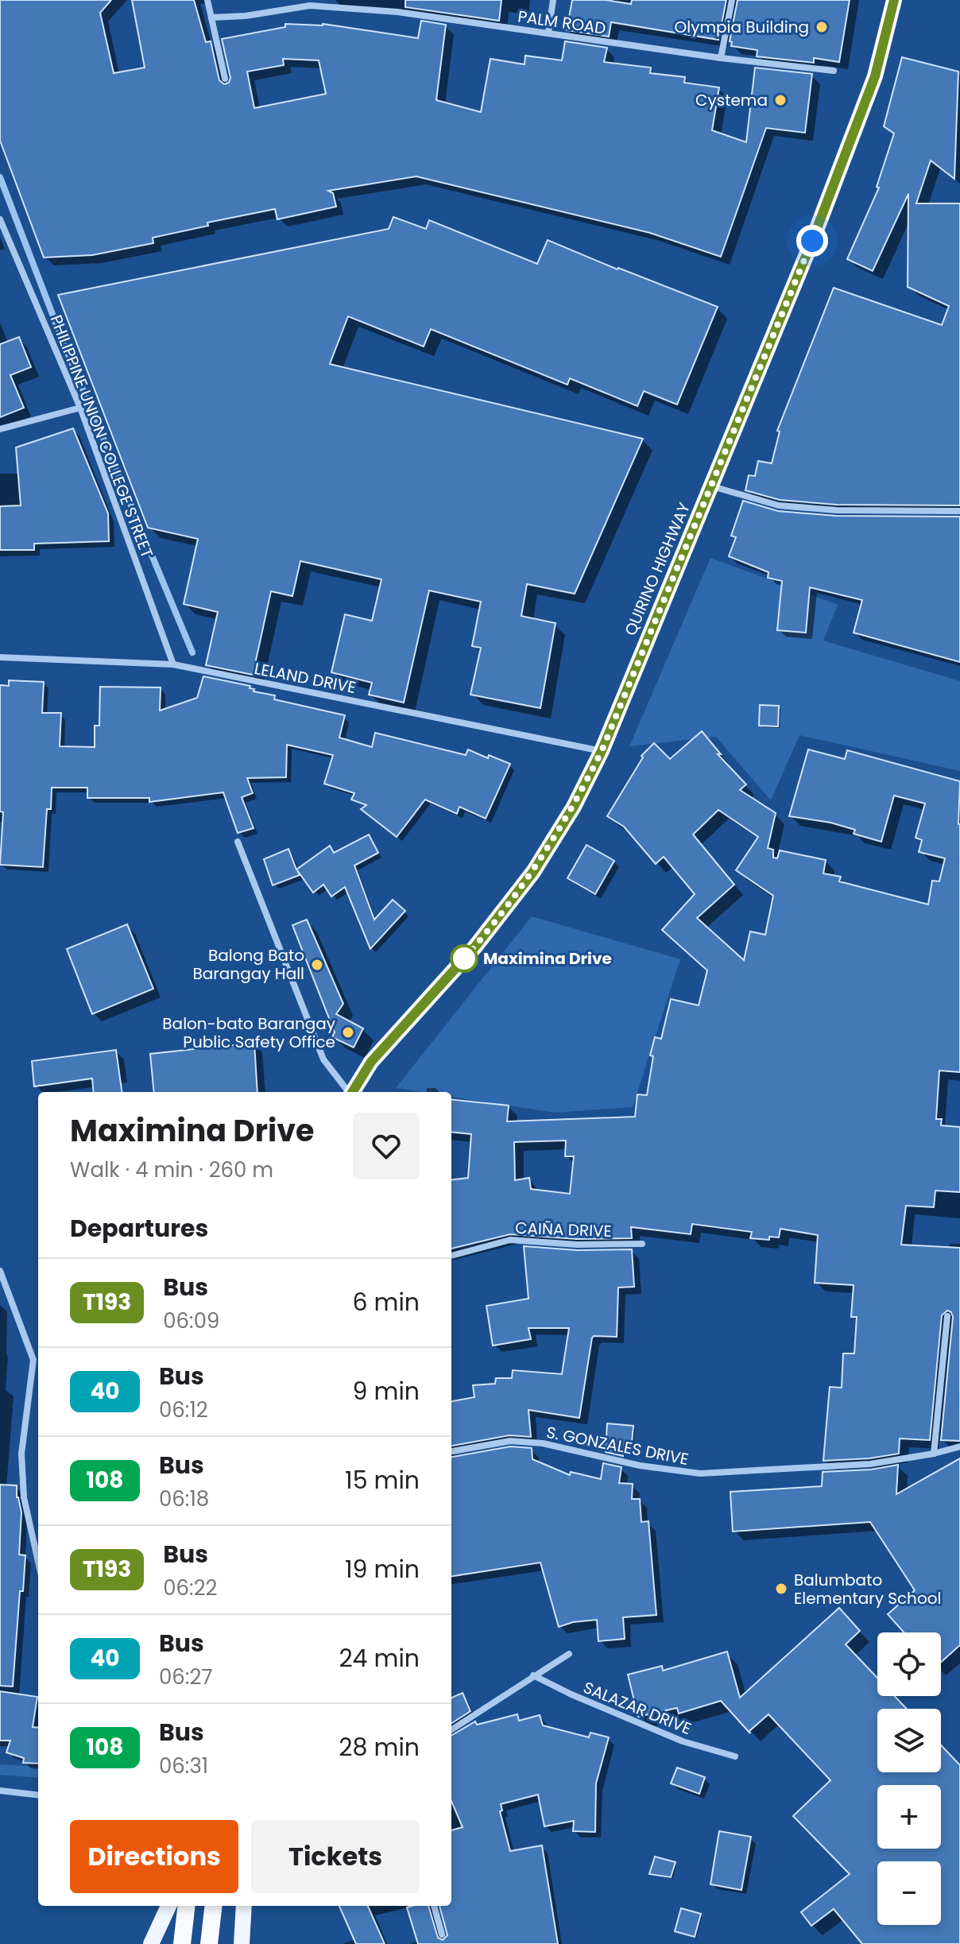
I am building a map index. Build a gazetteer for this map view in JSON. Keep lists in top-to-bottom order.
{
  "streets": {
    "main road": ["QUIRINO HIGHWAY"],
    "street": [
      "PALM ROAD",
      "PHILIPPINE UNION COLLEGE STREET",
      "LELAND DRIVE",
      "CAIÑA DRIVE",
      "S. GONZALES DRIVE",
      "SALAZAR DRIVE"
    ]
  },
  "crossings": [
    ["PHILIPPINE UNION COLLEGE STREET", "LELAND DRIVE"],
    ["QUIRINO HIGHWAY", "LELAND DRIVE"]
  ],
  "places": [
    "Olympia Building",
    "Cystema",
    "Maximina Drive",
    "Balong Bato Barangay Hall",
    "Balon-bato Barangay Public Safety Office",
    "Balumbato Elementary School"
  ],
  "lines": ["bus line T193"],
  "page": {
    "heading": [
      ["Maximina Drive", "Walk · 4 min · 260 m"],
      "Departures"
    ],
    "list": [
      {
        "mark": "T193",
        "name": "Bus",
        "note": "06:09",
        "value": "6 min"
      },
      {
        "mark": "40",
        "name": "Bus",
        "note": "06:12",
        "value": "9 min"
      },
      {
        "mark": "108",
        "name": "Bus",
        "note": "06:18",
        "value": "15 min"
      },
      {
        "mark": "T193",
        "name": "Bus",
        "note": "06:22",
        "value": "19 min"
      },
      {
        "mark": "40",
        "name": "Bus",
        "note": "06:27",
        "value": "24 min"
      },
      {
        "mark": "108",
        "name": "Bus",
        "note": "06:31",
        "value": "28 min"
      }
    ],
    "map_buttons": ["+", "−"],
    "buttons": ["Directions", "Tickets"]
  }
}
